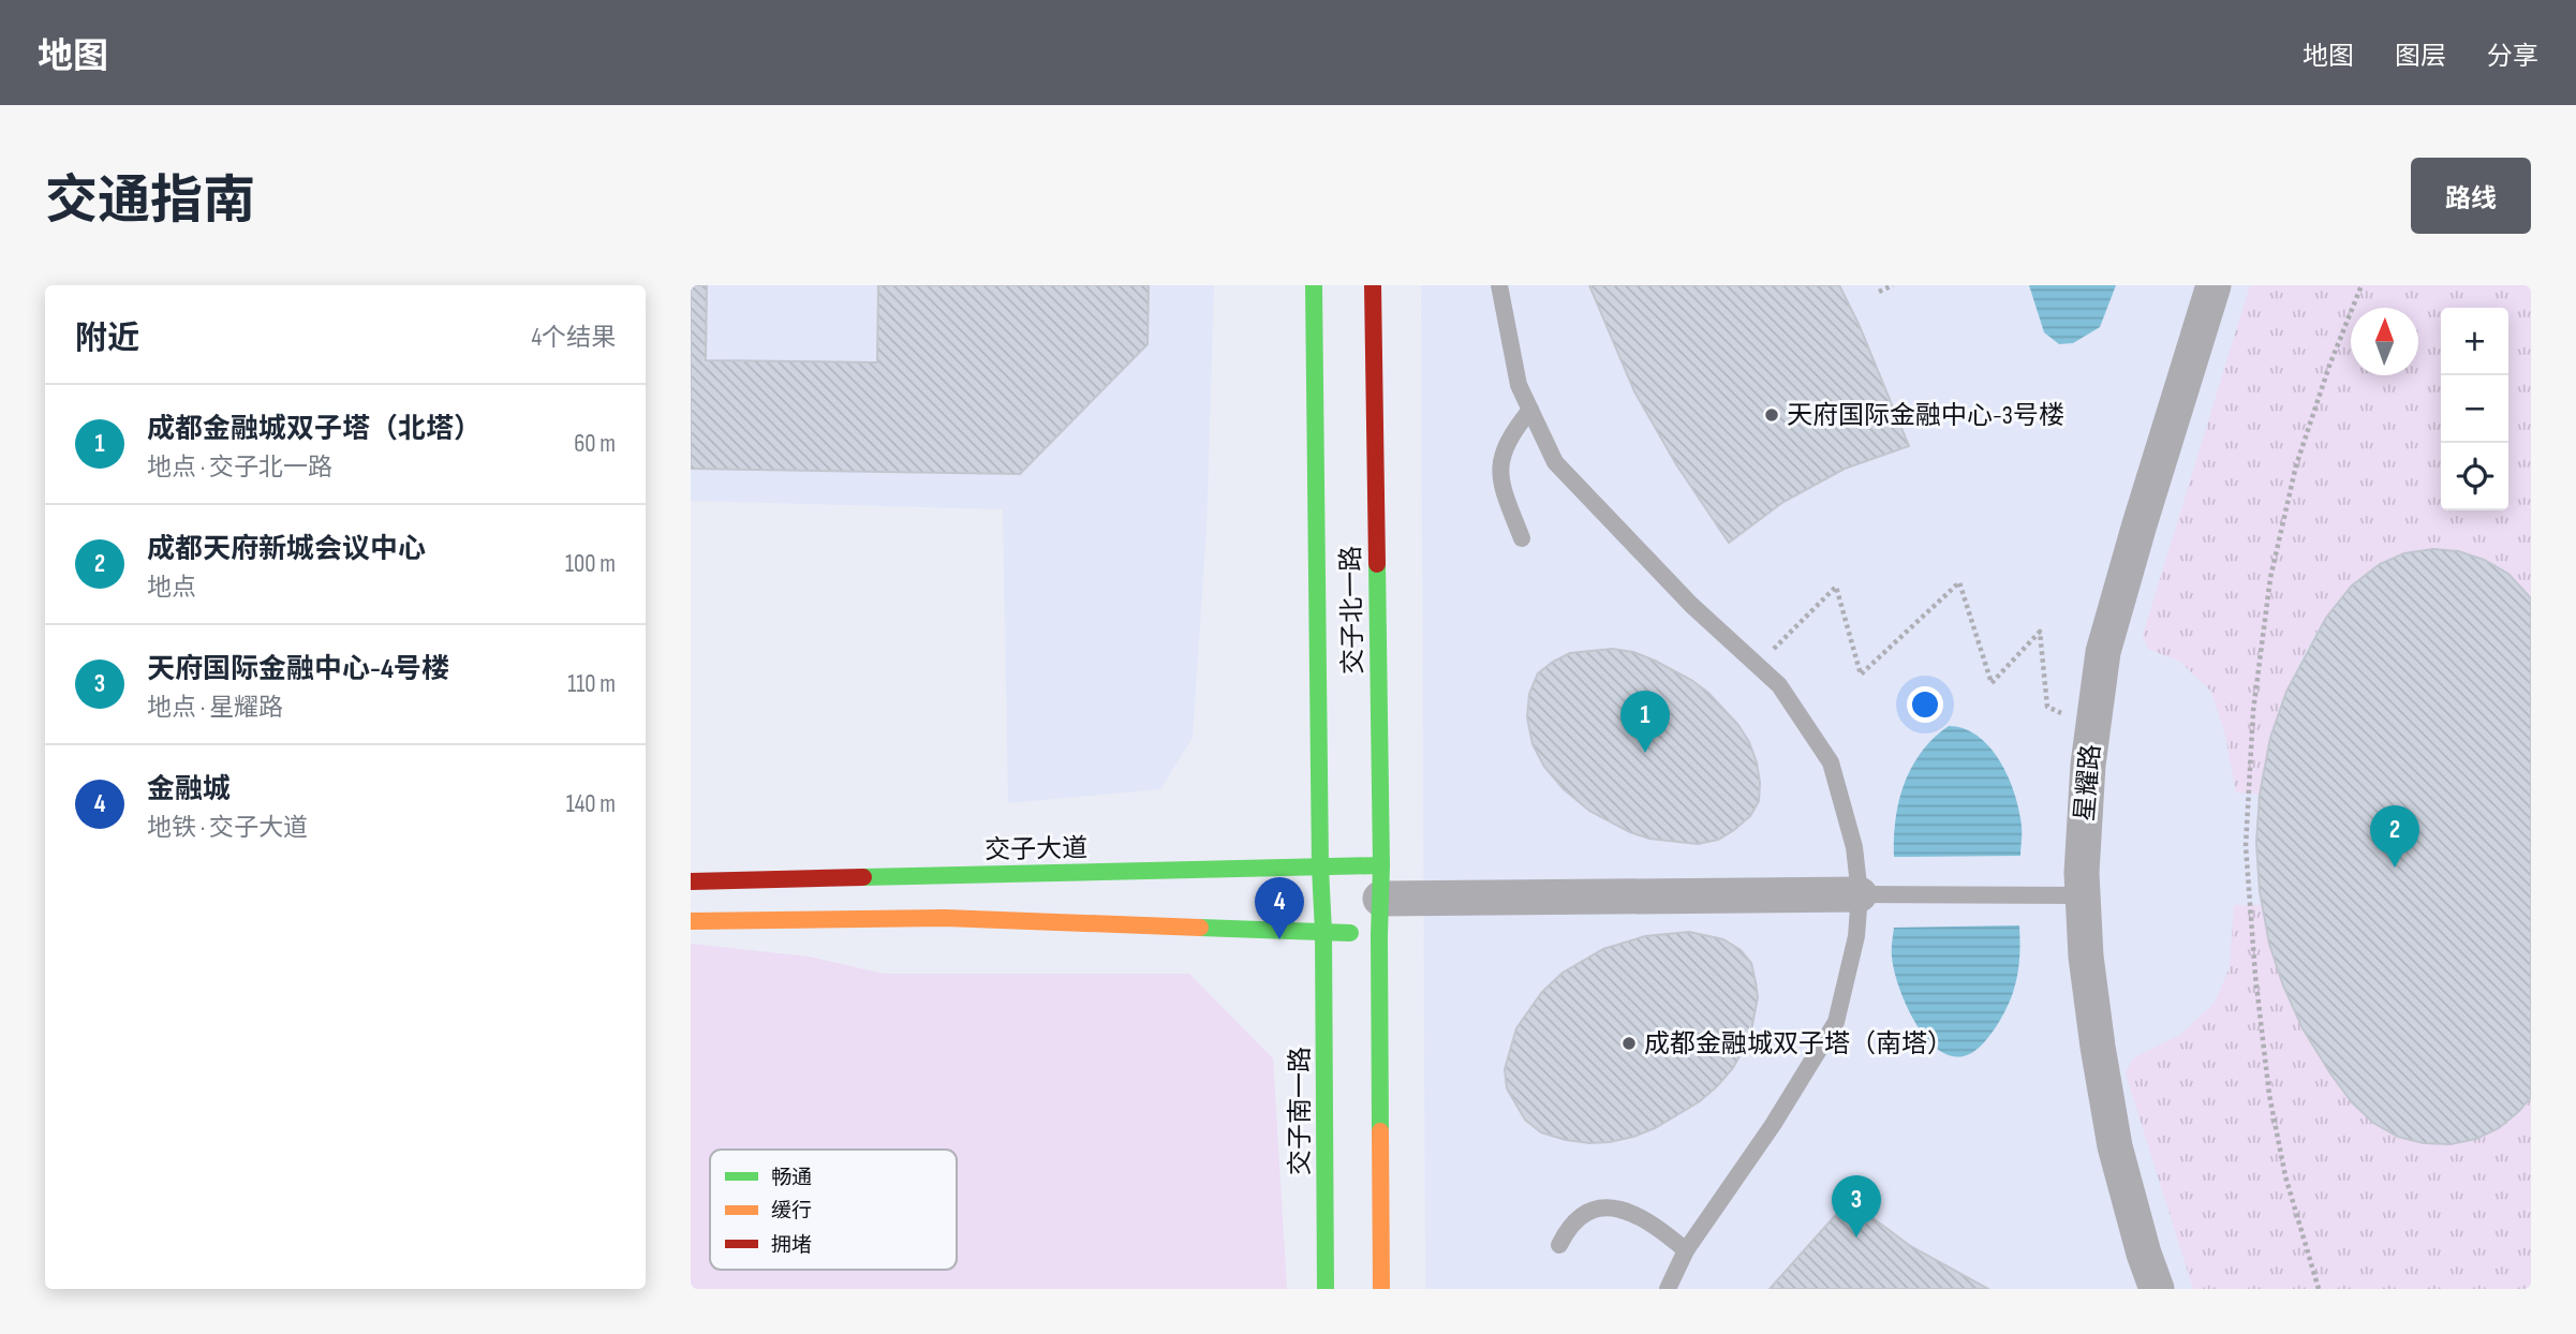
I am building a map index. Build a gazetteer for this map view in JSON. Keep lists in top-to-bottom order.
{
  "streets": {
    "street": [
      "交子北一路",
      "星耀路",
      "交子大道",
      "交子南一路"
    ]
  },
  "crossings": [
    ["交子北一路", "交子大道"],
    ["交子北一路", "交子南一路"]
  ],
  "places": ["天府国际金融中心-3号楼", "成都金融城双子塔（南塔）"],
  "legend": ["畅通", "缓行", "拥堵"],
  "north": "top",
  "page": {
    "header": "地图",
    "nav": ["地图", "图层", "分享"],
    "title": "交通指南",
    "buttons": "路线",
    "heading": ["附近", "4个结果"],
    "map_buttons": ["+", "−"],
    "list": [
      {
        "mark": "1",
        "name": "成都金融城双子塔（北塔）",
        "note": "地点 · 交子北一路",
        "value": "60 m"
      },
      {
        "mark": "2",
        "name": "成都天府新城会议中心",
        "note": "地点",
        "value": "100 m"
      },
      {
        "mark": "3",
        "name": "天府国际金融中心-4号楼",
        "note": "地点 · 星耀路",
        "value": "110 m"
      },
      {
        "mark": "4",
        "name": "金融城",
        "note": "地铁 · 交子大道",
        "value": "140 m"
      }
    ],
    "pins": [
      "1",
      "2",
      "4",
      "3"
    ]
  }
}
